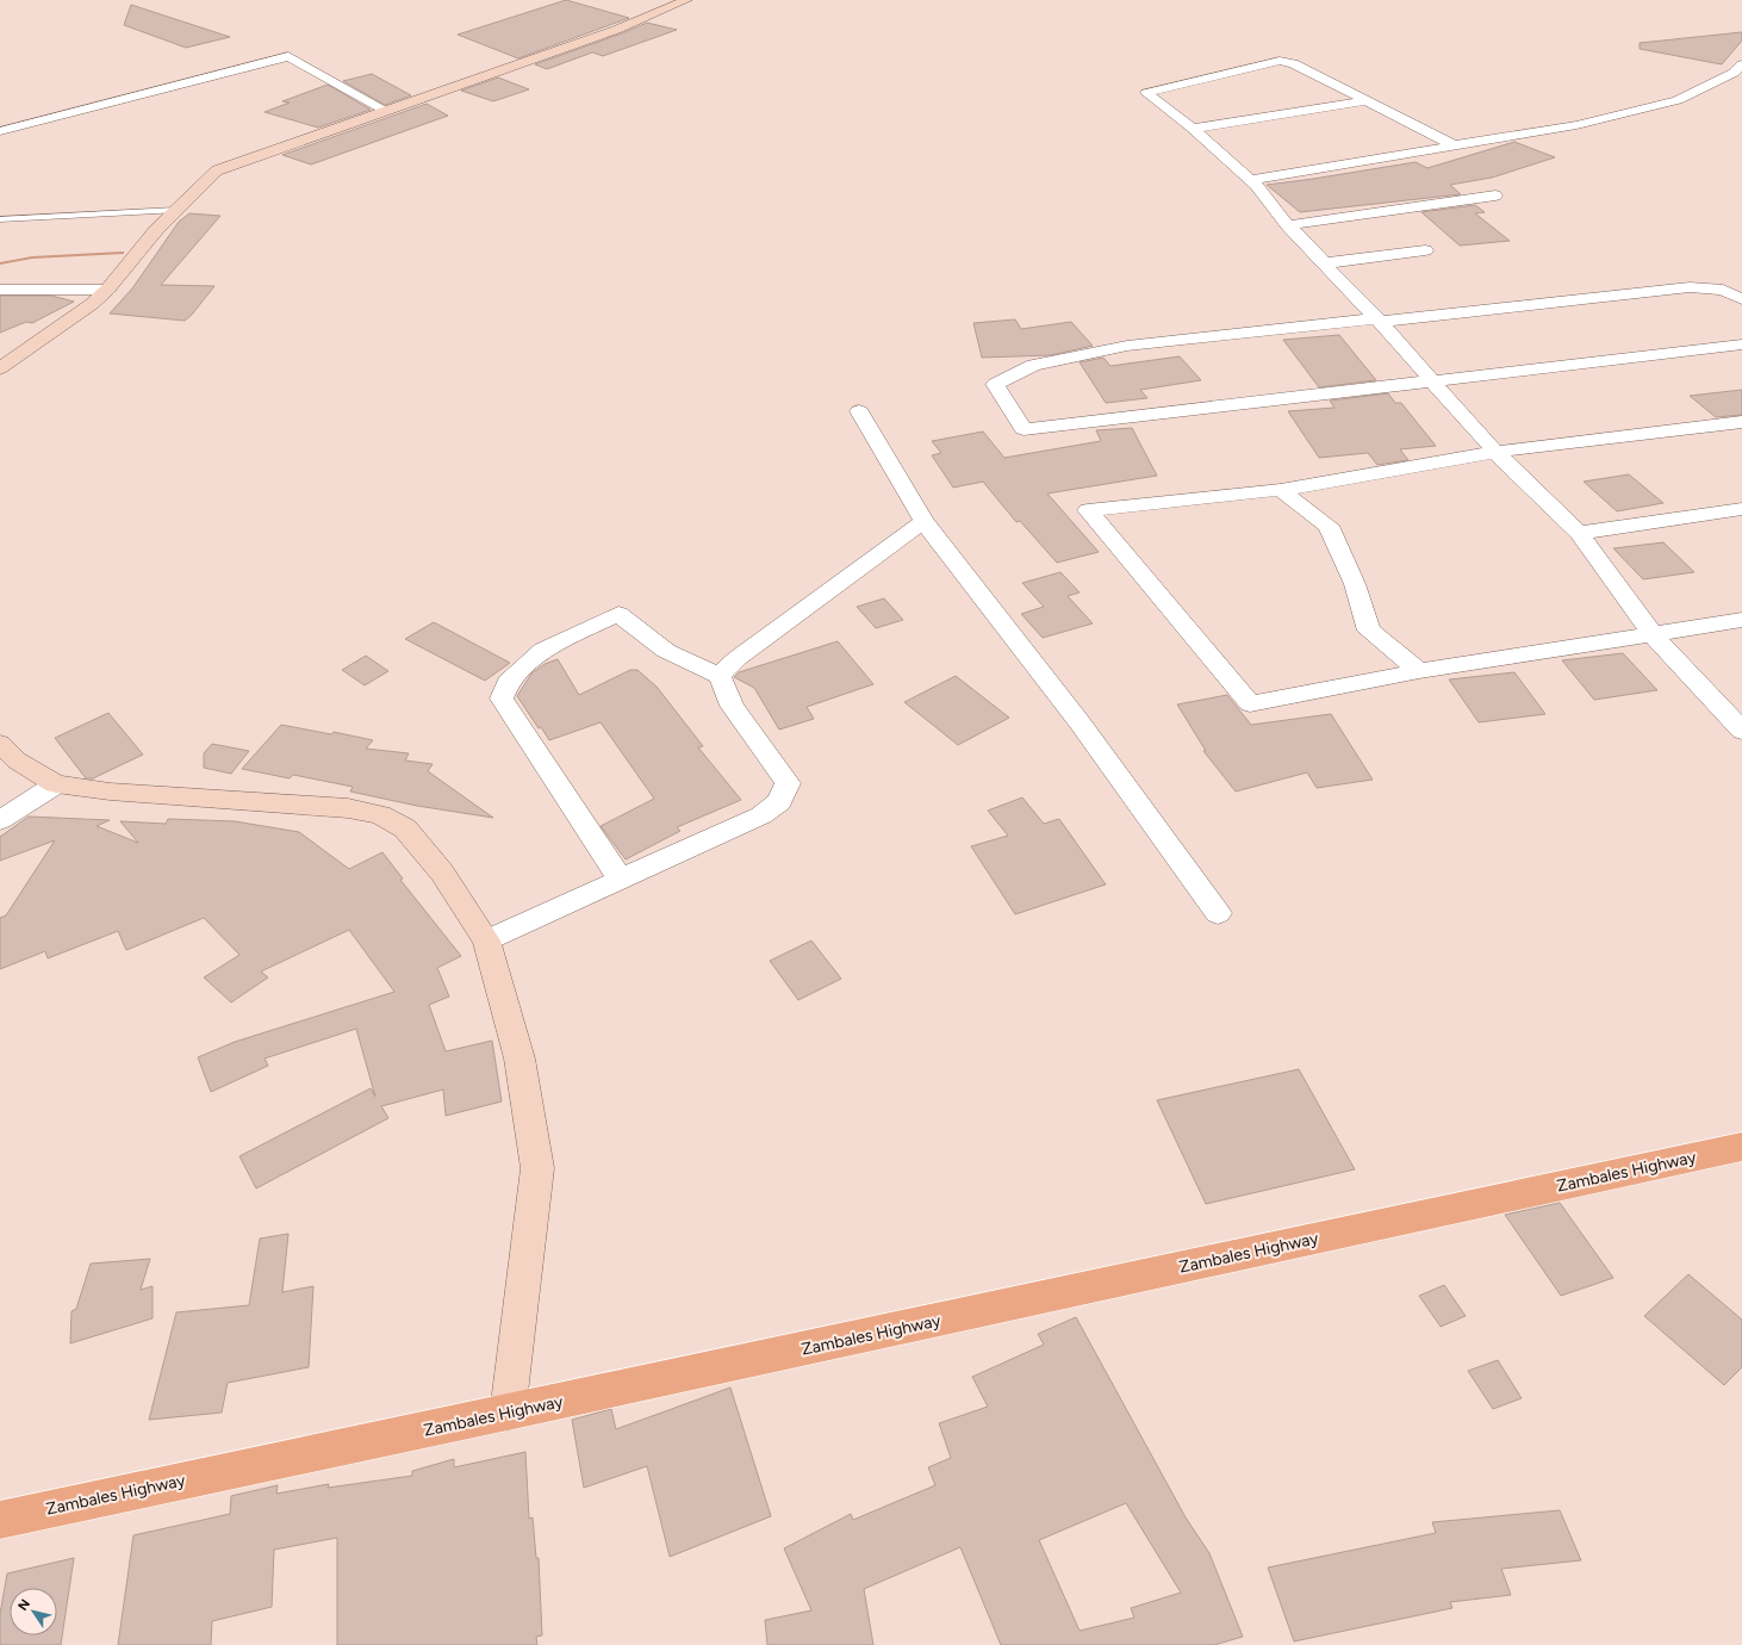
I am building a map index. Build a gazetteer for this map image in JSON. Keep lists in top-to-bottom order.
{
  "streets": {
    "main road": ["Zambales Highway"]
  },
  "north": "top left"
}
